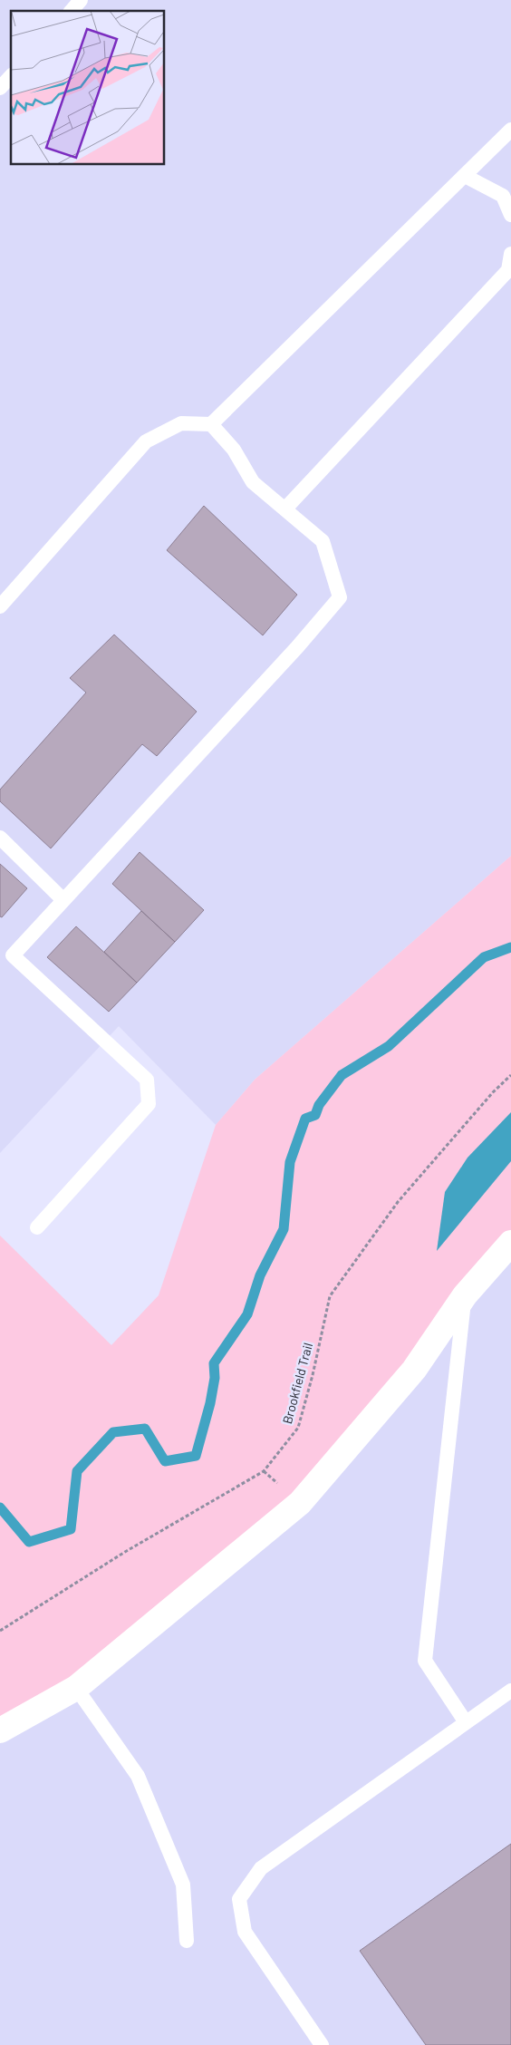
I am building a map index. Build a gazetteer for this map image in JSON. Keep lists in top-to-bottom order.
{
  "streets": {
    "path": ["Brookfield Trail"]
  }
}
